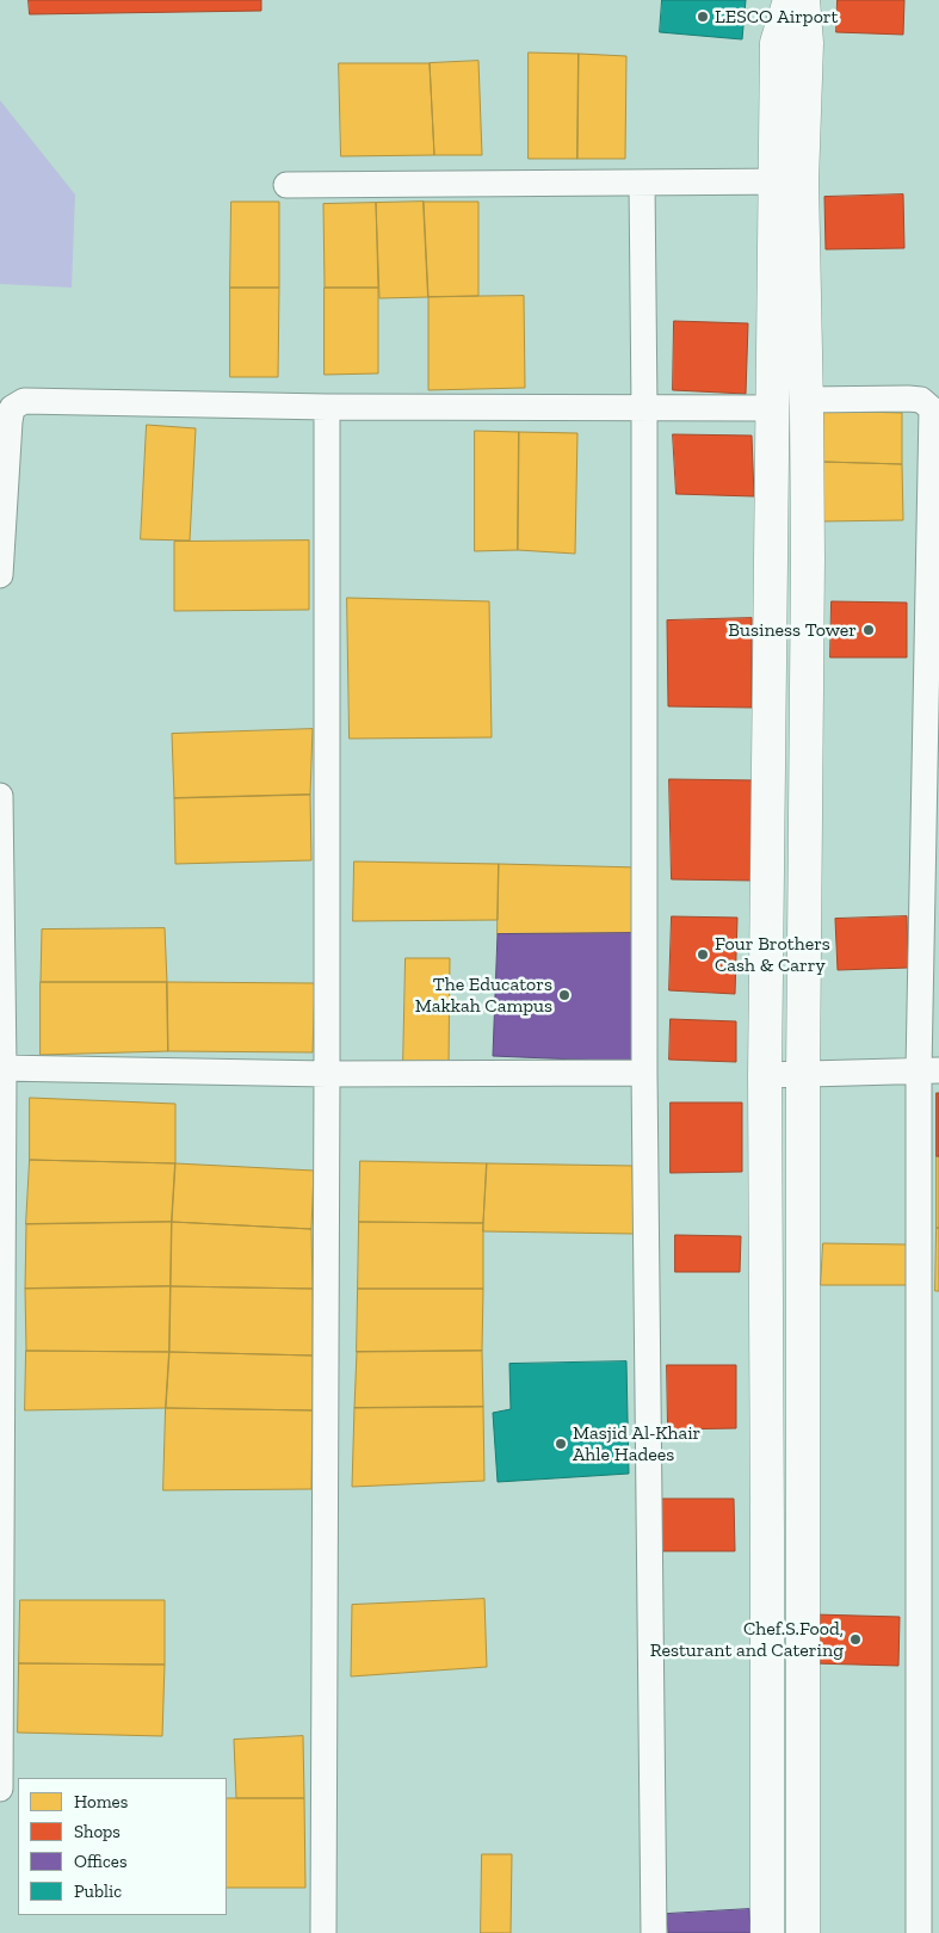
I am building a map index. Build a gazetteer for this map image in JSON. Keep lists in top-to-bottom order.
{
  "places": [
    "LESCO Airport",
    "Business Tower",
    "Four Brothers Cash & Carry",
    "The Educators Makkah Campus",
    "Masjid Al-Khair Ahle Hadees",
    "Chef.S.Food, Resturant and Catering"
  ],
  "legend": [
    "Homes",
    "Shops",
    "Offices",
    "Public"
  ]
}
